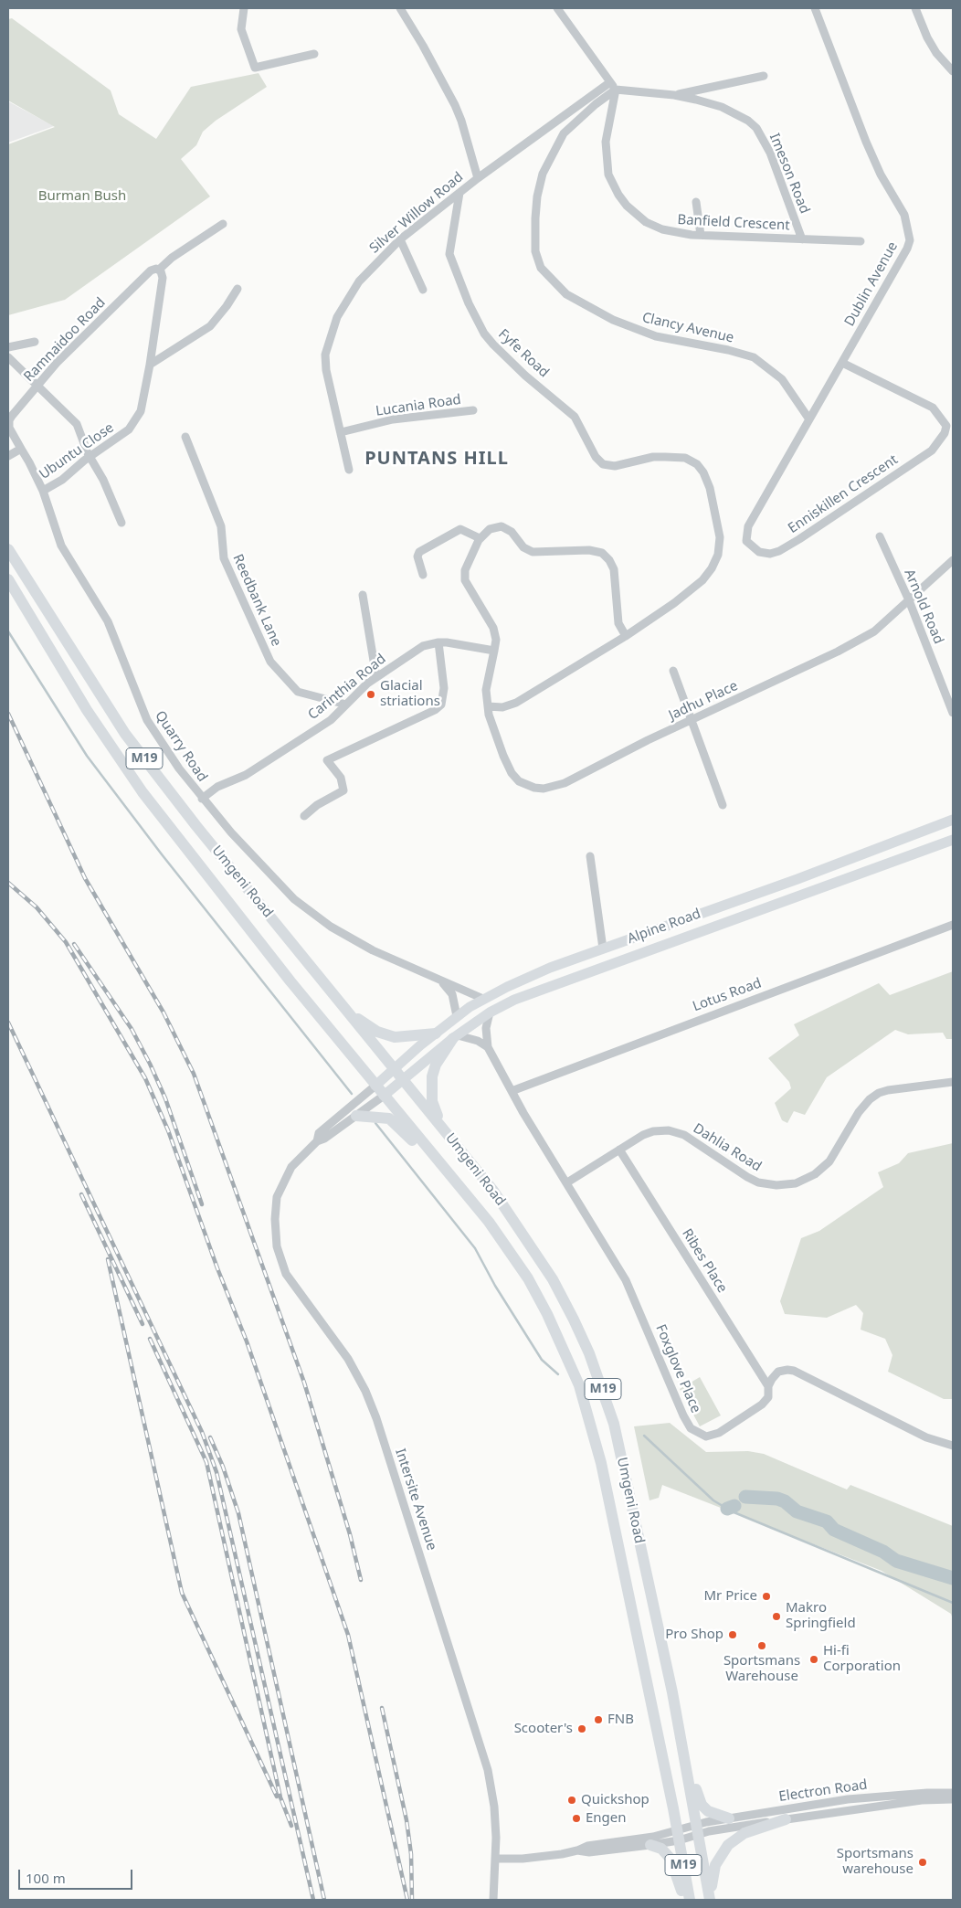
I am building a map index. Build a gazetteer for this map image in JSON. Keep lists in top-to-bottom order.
{
  "streets": {
    "highway": ["M19", "Umgeni Road"],
    "main road": ["Alpine Road"],
    "street": [
      "Imeson Road",
      "Silver Willow Road",
      "Banfield Crescent",
      "Dublin Avenue",
      "Clancy Avenue",
      "Ramnaidoo Road",
      "Fyfe Road",
      "Lucania Road",
      "Ubuntu Close",
      "Enniskillen Crescent",
      "Reedbank Lane",
      "Arnold Road",
      "Carinthia Road",
      "Jadhu Place",
      "Quarry Road",
      "Lotus Road",
      "Dahlia Road",
      "Ribes Place",
      "Foxglove Place",
      "Intersite Avenue",
      "Electron Road"
    ]
  },
  "crossings": [
    ["Imeson Road", "Banfield Crescent"],
    ["Imeson Road", "Clancy Avenue"],
    ["Silver Willow Road", "Fyfe Road"],
    ["Silver Willow Road", "Lucania Road"],
    ["Banfield Crescent", "Clancy Avenue"],
    ["Dublin Avenue", "Clancy Avenue"],
    ["Dublin Avenue", "Enniskillen Crescent"],
    ["Ramnaidoo Road", "Ubuntu Close"],
    ["Ramnaidoo Road", "Quarry Road"],
    ["Ubuntu Close", "Quarry Road"],
    ["Reedbank Lane", "Carinthia Road"],
    ["Arnold Road", "Jadhu Place"],
    ["Carinthia Road", "Jadhu Place"],
    ["Carinthia Road", "Quarry Road"],
    ["Quarry Road", "Alpine Road"],
    ["Umgeni Road", "Alpine Road"],
    ["Umgeni Road", "Intersite Avenue"],
    ["Umgeni Road", "Electron Road"],
    ["Alpine Road", "Foxglove Place"],
    ["Alpine Road", "Intersite Avenue"],
    ["Lotus Road", "Foxglove Place"],
    ["Dahlia Road", "Ribes Place"],
    ["Dahlia Road", "Foxglove Place"],
    ["Ribes Place", "Foxglove Place"]
  ],
  "districts": ["PUNTANS HILL"],
  "parks": ["Burman Bush"],
  "places": [
    "Glacial striations",
    "Mr Price",
    "Makro Springfield",
    "Pro Shop",
    "Sportsmans Warehouse",
    "Hi-fi Corporation",
    "FNB",
    "Scooter's",
    "Quickshop",
    "Engen",
    "Sportsmans warehouse"
  ],
  "scale_bar": "100 m"
}
